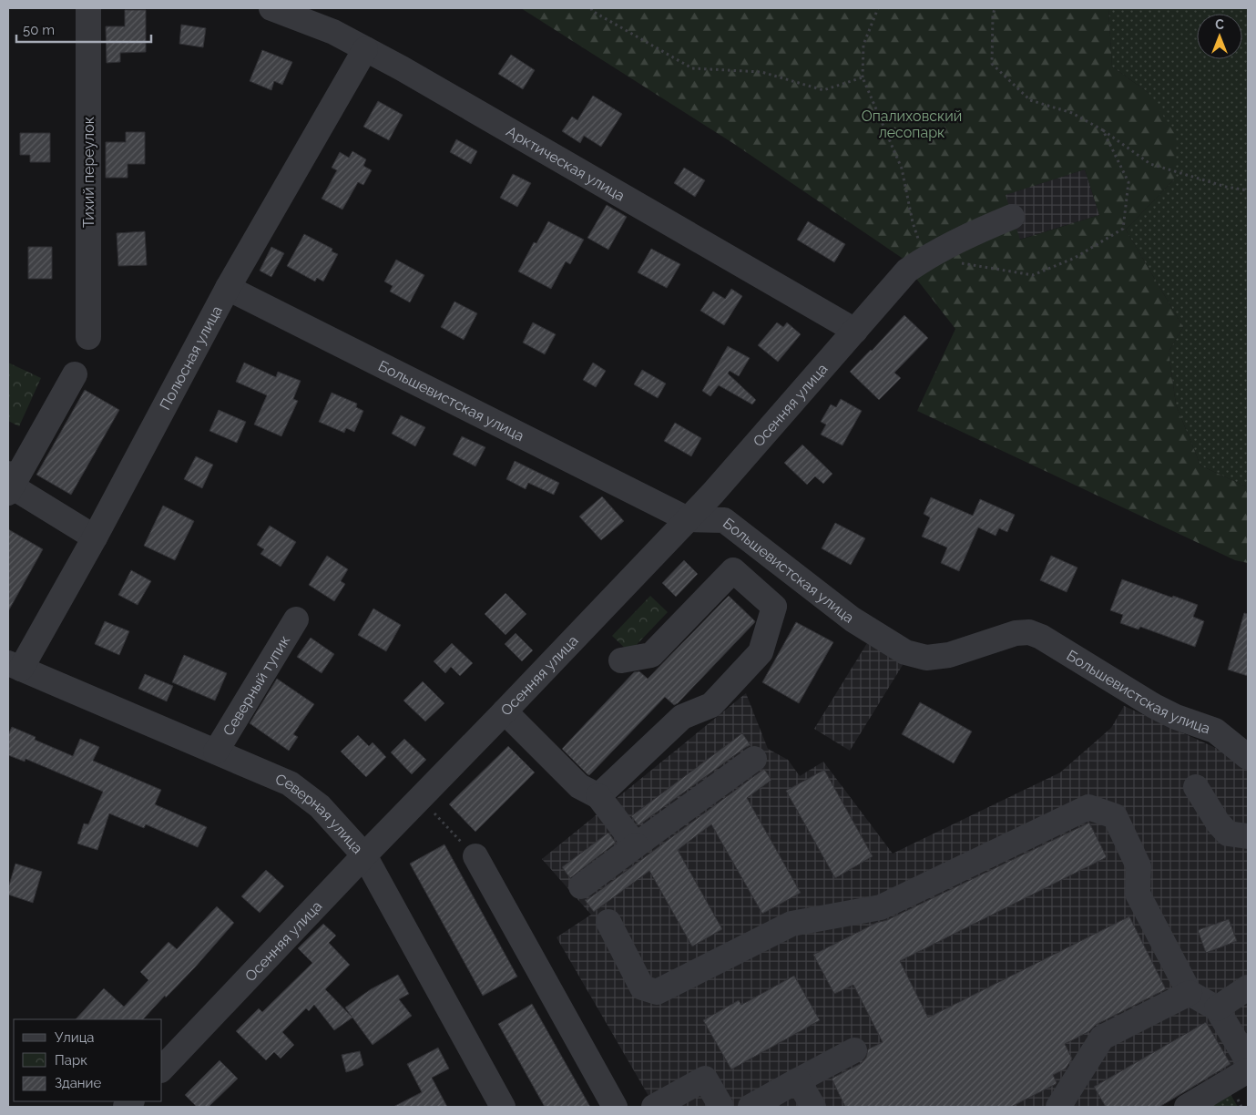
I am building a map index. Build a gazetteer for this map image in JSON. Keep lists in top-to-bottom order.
{
  "streets": {
    "street": [
      "Арктическая улица",
      "Тихий переулок",
      "Полюсная улица",
      "Большевистская улица",
      "Осенняя улица",
      "Северный тупик",
      "Северная улица"
    ]
  },
  "crossings": [
    ["Арктическая улица", "Полюсная улица"],
    ["Арктическая улица", "Осенняя улица"],
    ["Полюсная улица", "Большевистская улица"],
    ["Полюсная улица", "Северная улица"],
    ["Большевистская улица", "Осенняя улица"],
    ["Осенняя улица", "Северная улица"],
    ["Северный тупик", "Северная улица"]
  ],
  "parks": ["Опалиховский лесопарк"],
  "legend": ["Улица", "Парк", "Здание"],
  "scale_bar": "50 m",
  "north": "top"
}
